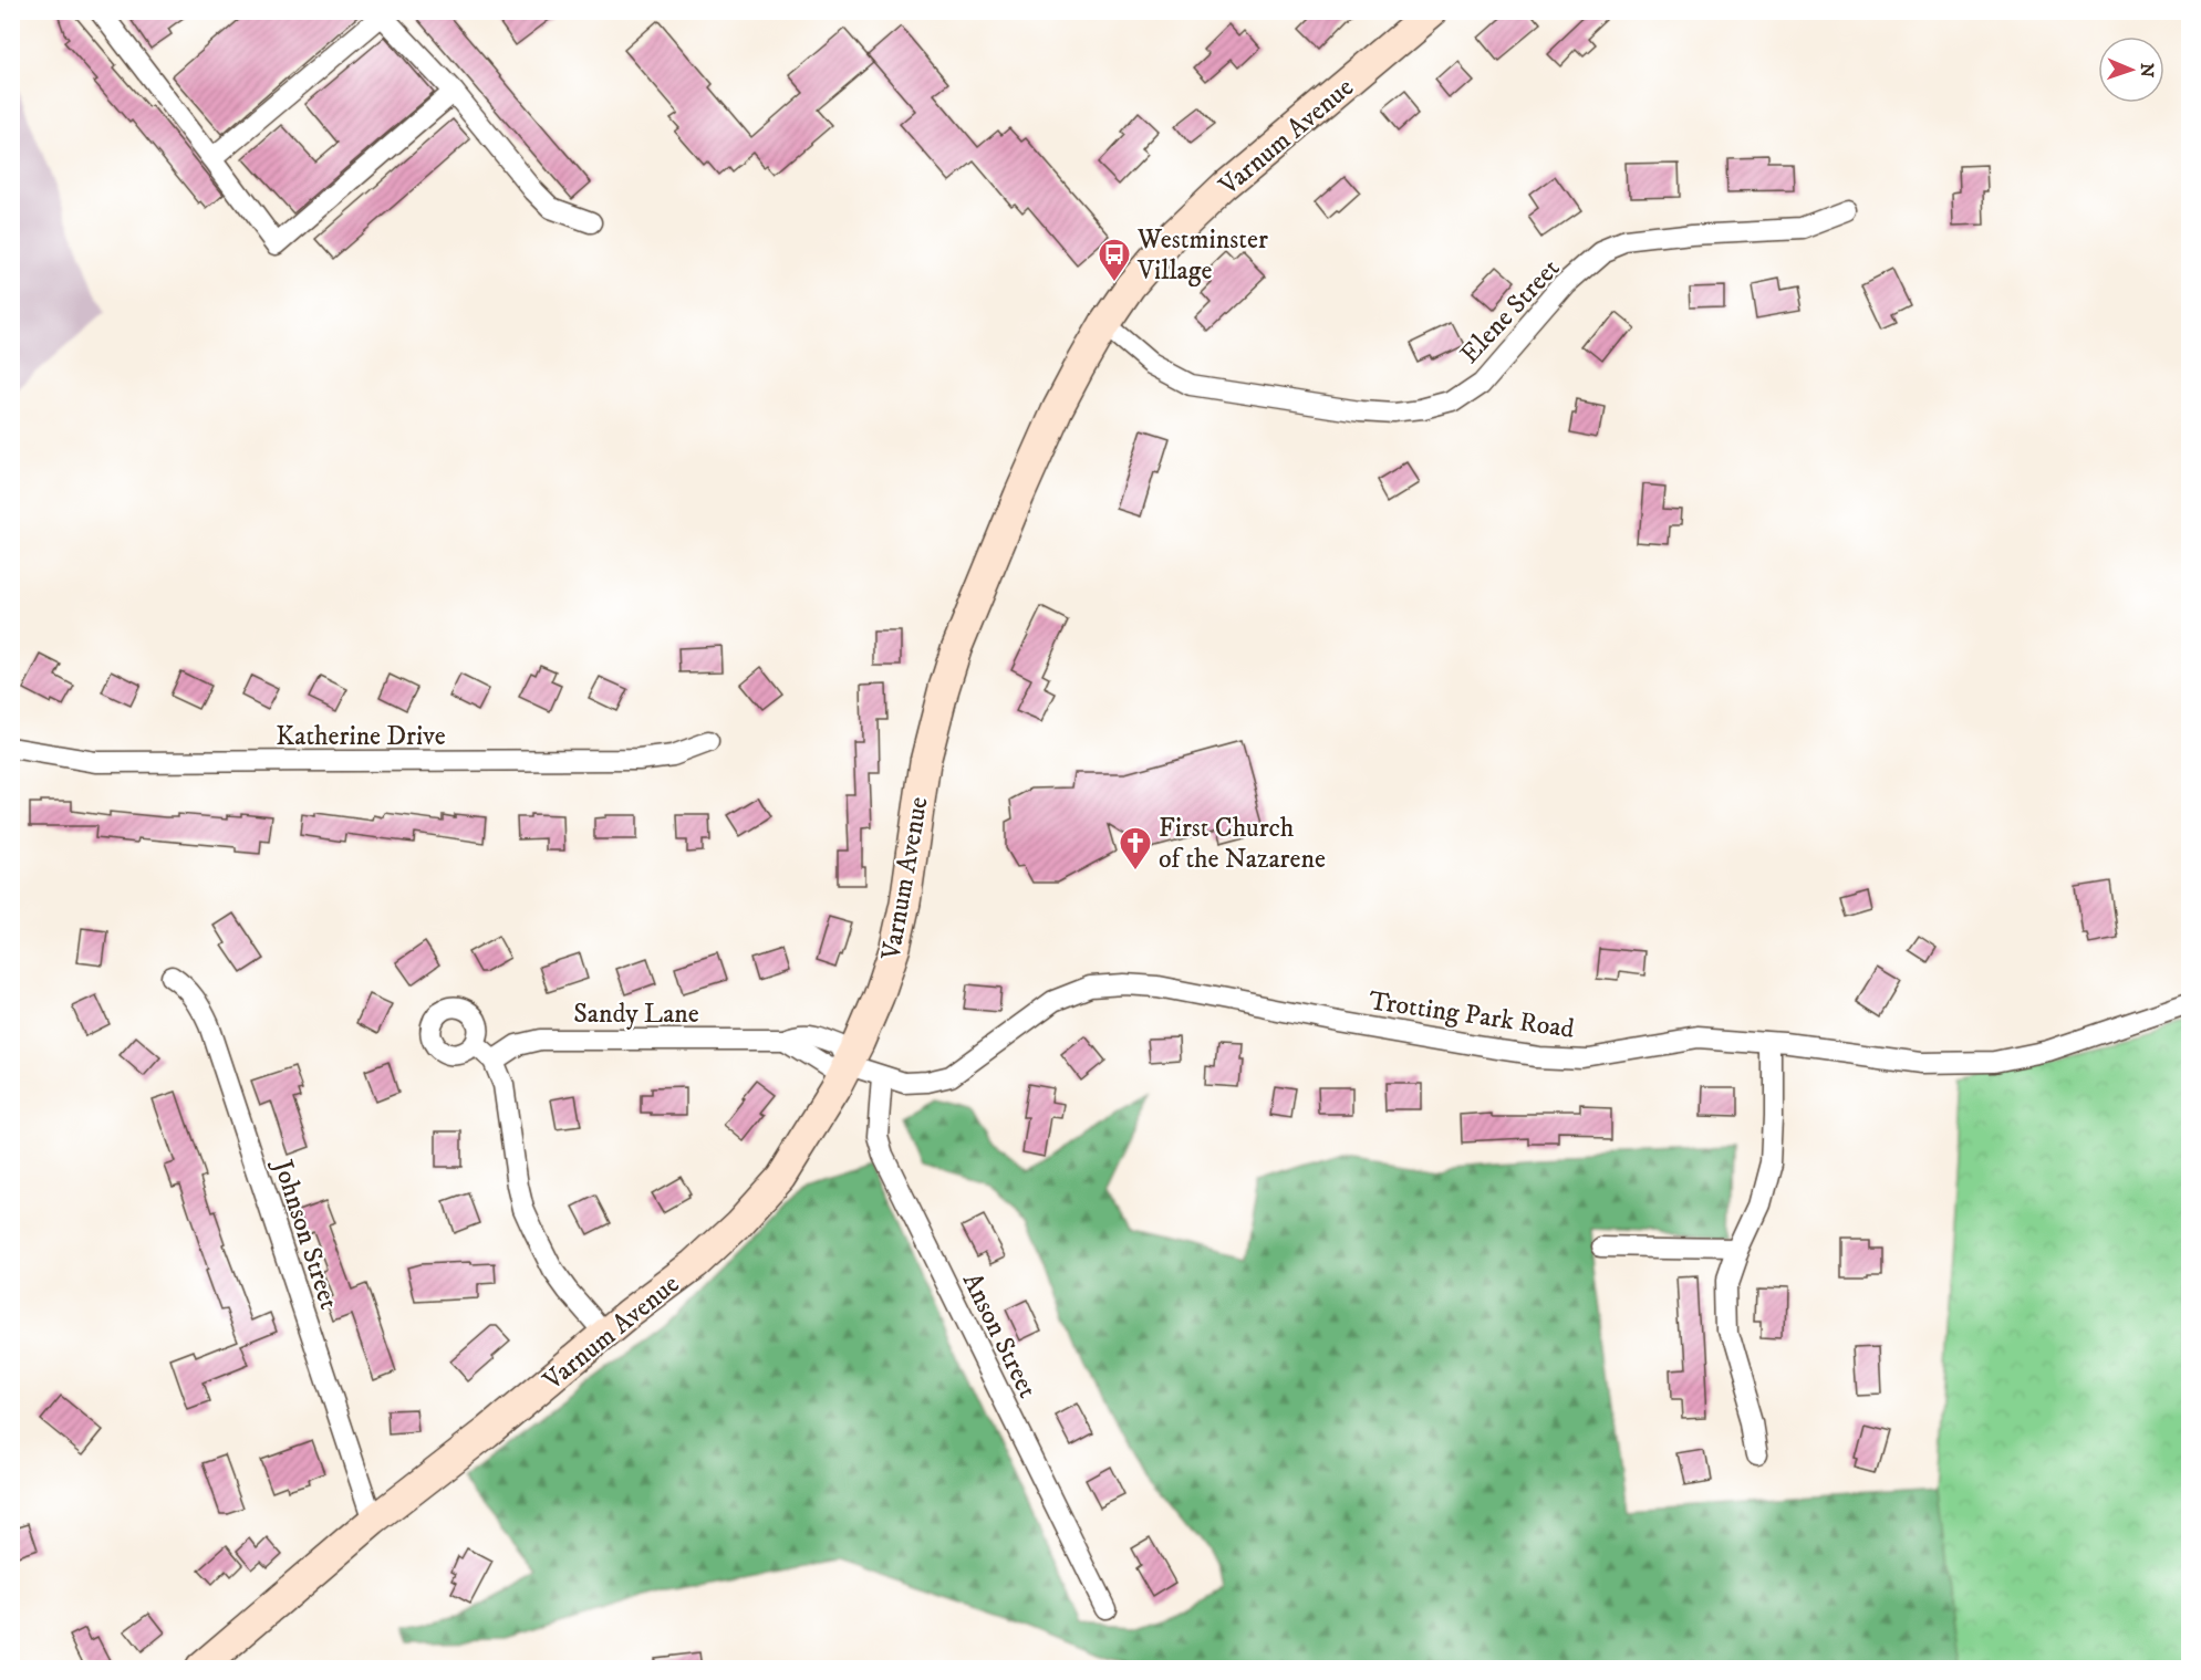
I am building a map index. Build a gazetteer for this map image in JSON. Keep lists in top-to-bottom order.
{
  "streets": {
    "main road": ["Varnum Avenue"],
    "street": [
      "Elene Street",
      "Katherine Drive",
      "Sandy Lane",
      "Trotting Park Road",
      "Johnson Street",
      "Anson Street"
    ]
  },
  "crossings": [
    ["Varnum Avenue", "Elene Street"],
    ["Varnum Avenue", "Sandy Lane"],
    ["Varnum Avenue", "Trotting Park Road"],
    ["Varnum Avenue", "Johnson Street"],
    ["Sandy Lane", "Trotting Park Road"],
    ["Trotting Park Road", "Anson Street"]
  ],
  "places": {
    "bus stop": ["Westminster Village"],
    "church": ["First Church of the Nazarene"]
  },
  "north": "right"
}
